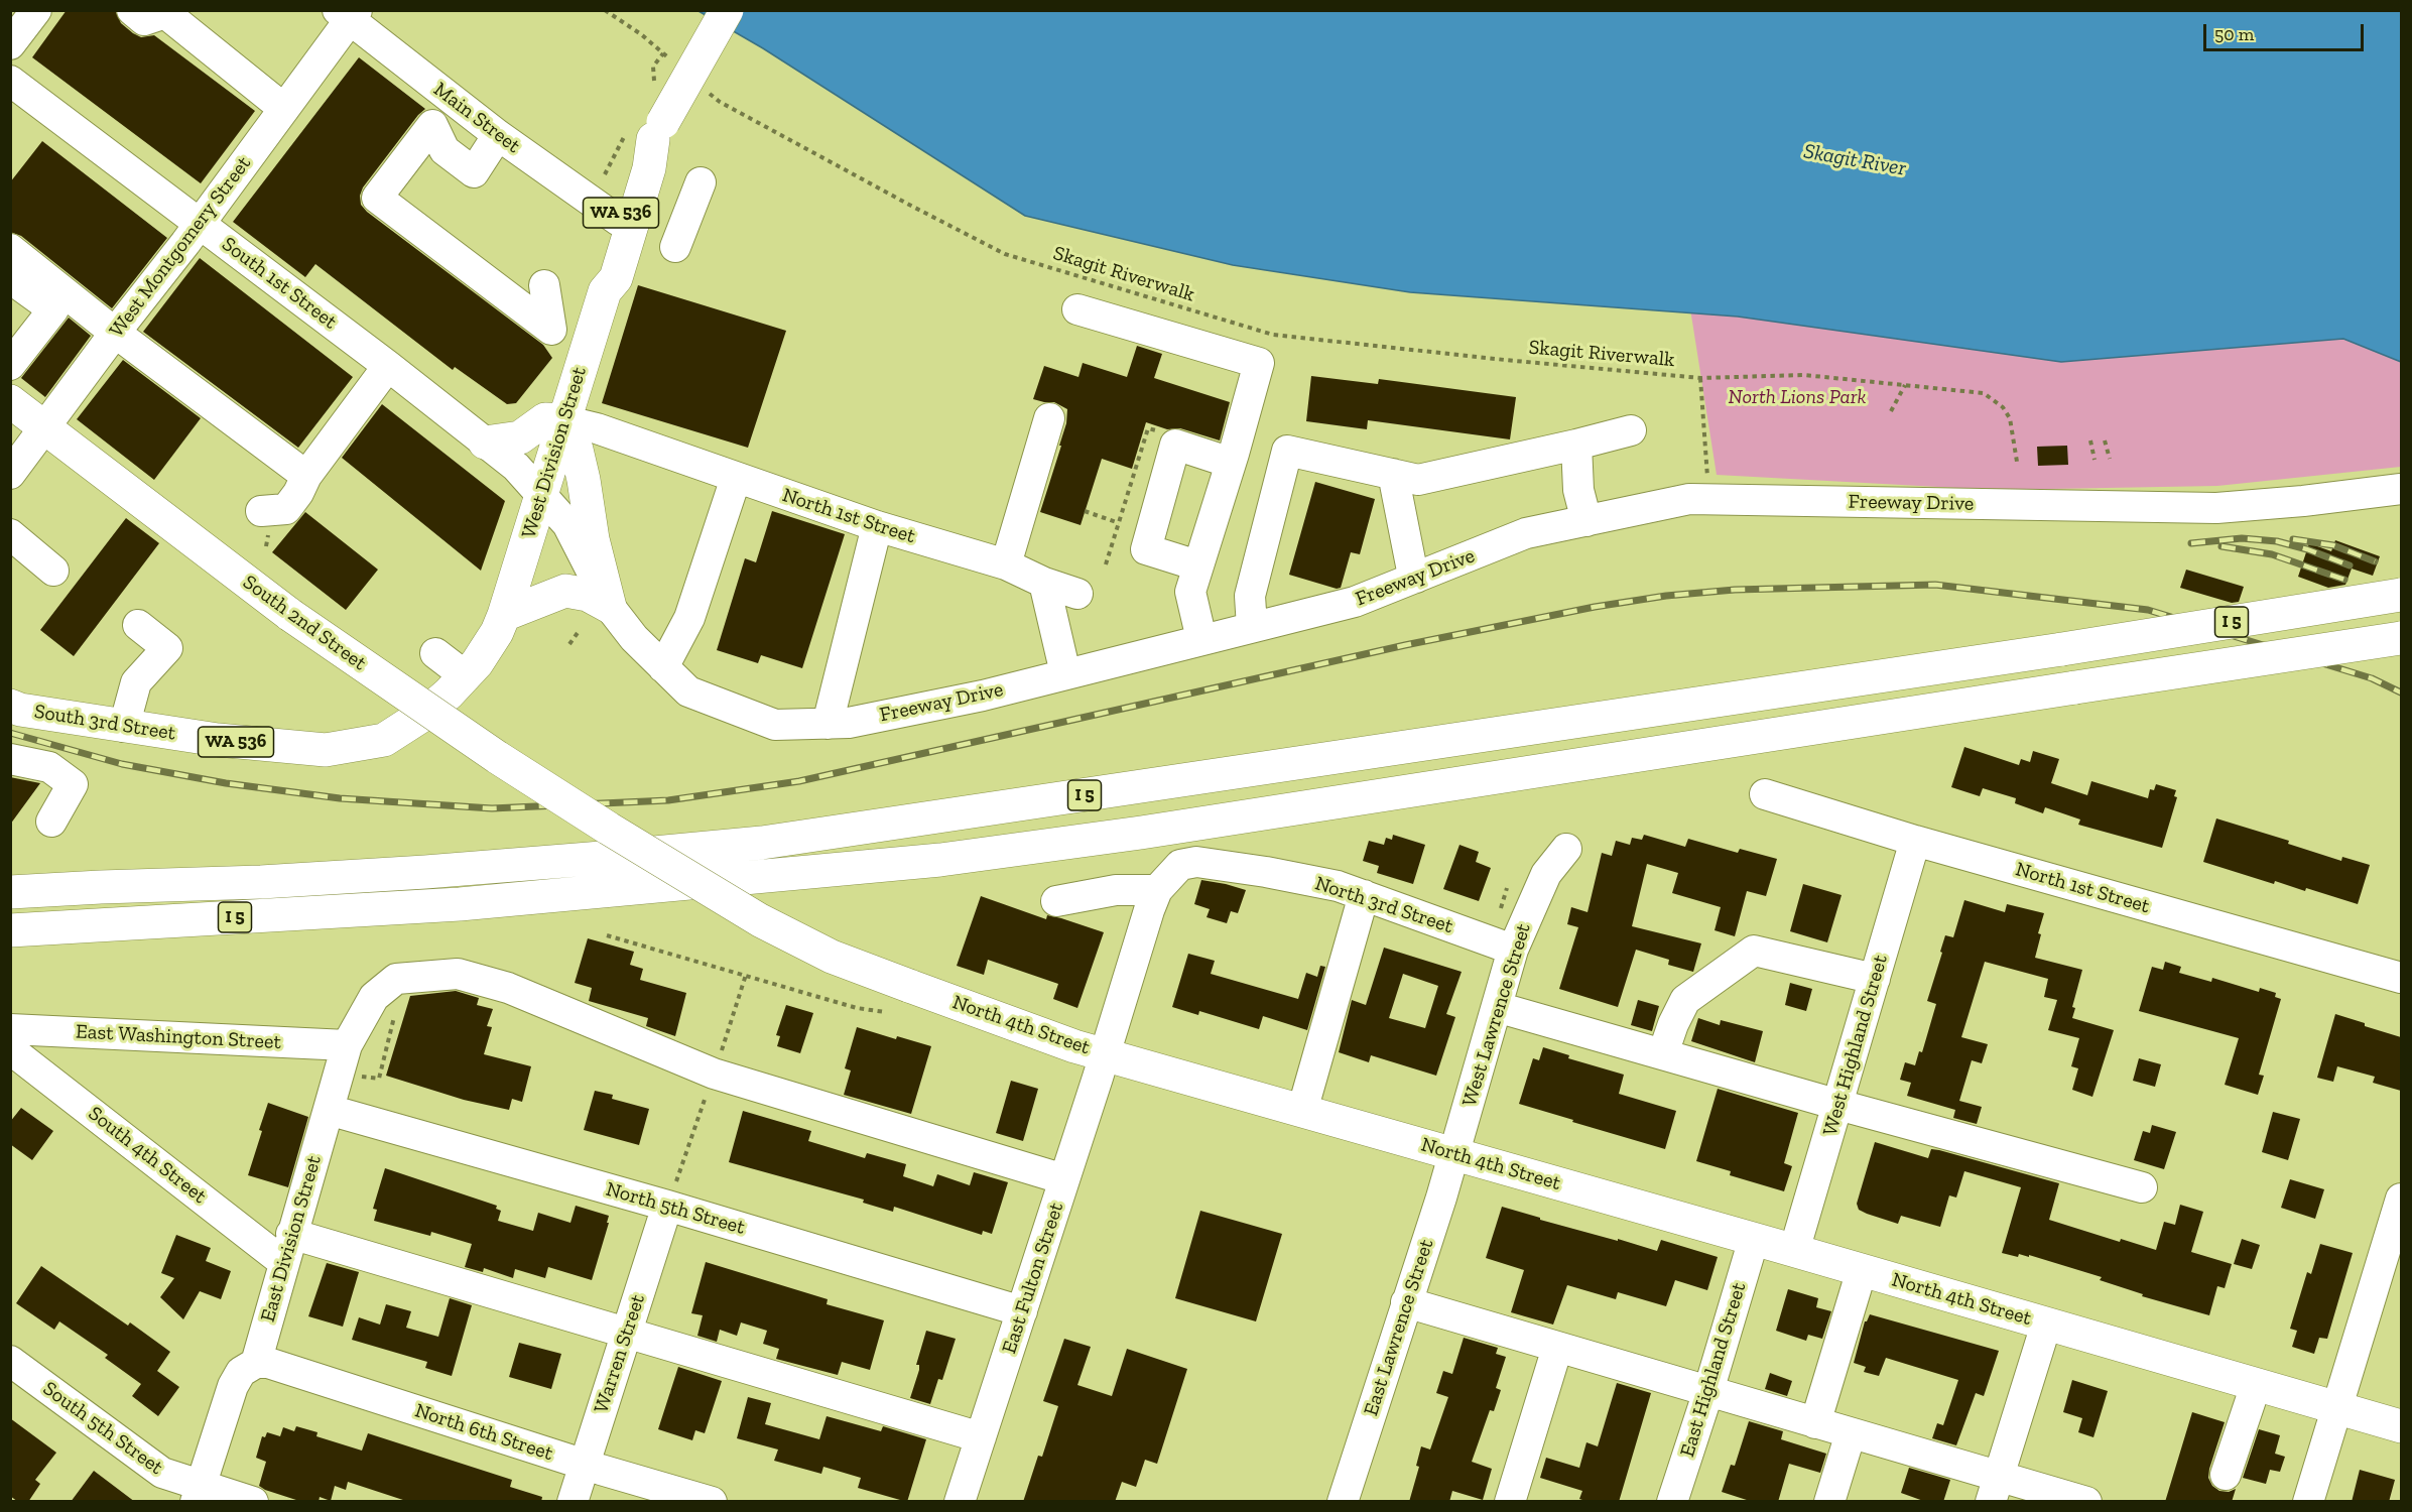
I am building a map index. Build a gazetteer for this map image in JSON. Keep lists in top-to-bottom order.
{
  "streets": {
    "main road": [
      "WA 536",
      "West Division Street",
      "I 5",
      "South 2nd Street",
      "South 3rd Street",
      "North 4th Street"
    ],
    "street": [
      "Main Street",
      "West Montgomery Street",
      "South 1st Street",
      "Freeway Drive",
      "North 1st Street",
      "North 3rd Street",
      "West Lawrence Street",
      "East Washington Street",
      "West Highland Street",
      "South 4th Street",
      "North 5th Street",
      "East Division Street",
      "East Fulton Street",
      "East Lawrence Street",
      "Warren Street",
      "East Highland Street",
      "South 5th Street",
      "North 6th Street"
    ],
    "path": ["Skagit Riverwalk"]
  },
  "crossings": [
    ["Main Street", "West Montgomery Street"],
    ["Main Street", "West Division Street"],
    ["West Montgomery Street", "South 1st Street"],
    ["West Montgomery Street", "South 2nd Street"],
    ["South 1st Street", "West Division Street"],
    ["South 1st Street", "Freeway Drive"],
    ["West Division Street", "Freeway Drive"],
    ["West Division Street", "North 1st Street"],
    ["West Division Street", "South 3rd Street"],
    ["North 1st Street", "West Highland Street"],
    ["South 2nd Street", "North 4th Street"],
    ["North 3rd Street", "West Lawrence Street"],
    ["North 3rd Street", "East Fulton Street"],
    ["West Lawrence Street", "North 4th Street"],
    ["West Lawrence Street", "East Lawrence Street"],
    ["North 4th Street", "West Highland Street"],
    ["North 4th Street", "East Fulton Street"],
    ["North 4th Street", "East Lawrence Street"],
    ["North 4th Street", "East Highland Street"],
    ["East Washington Street", "East Division Street"],
    ["South 4th Street", "East Division Street"],
    ["North 5th Street", "East Division Street"],
    ["North 5th Street", "East Fulton Street"],
    ["North 5th Street", "Warren Street"],
    ["East Division Street", "North 6th Street"],
    ["Warren Street", "North 6th Street"]
  ],
  "water": ["Skagit River"],
  "parks": ["North Lions Park"],
  "scale_bar": "50 m"
}
